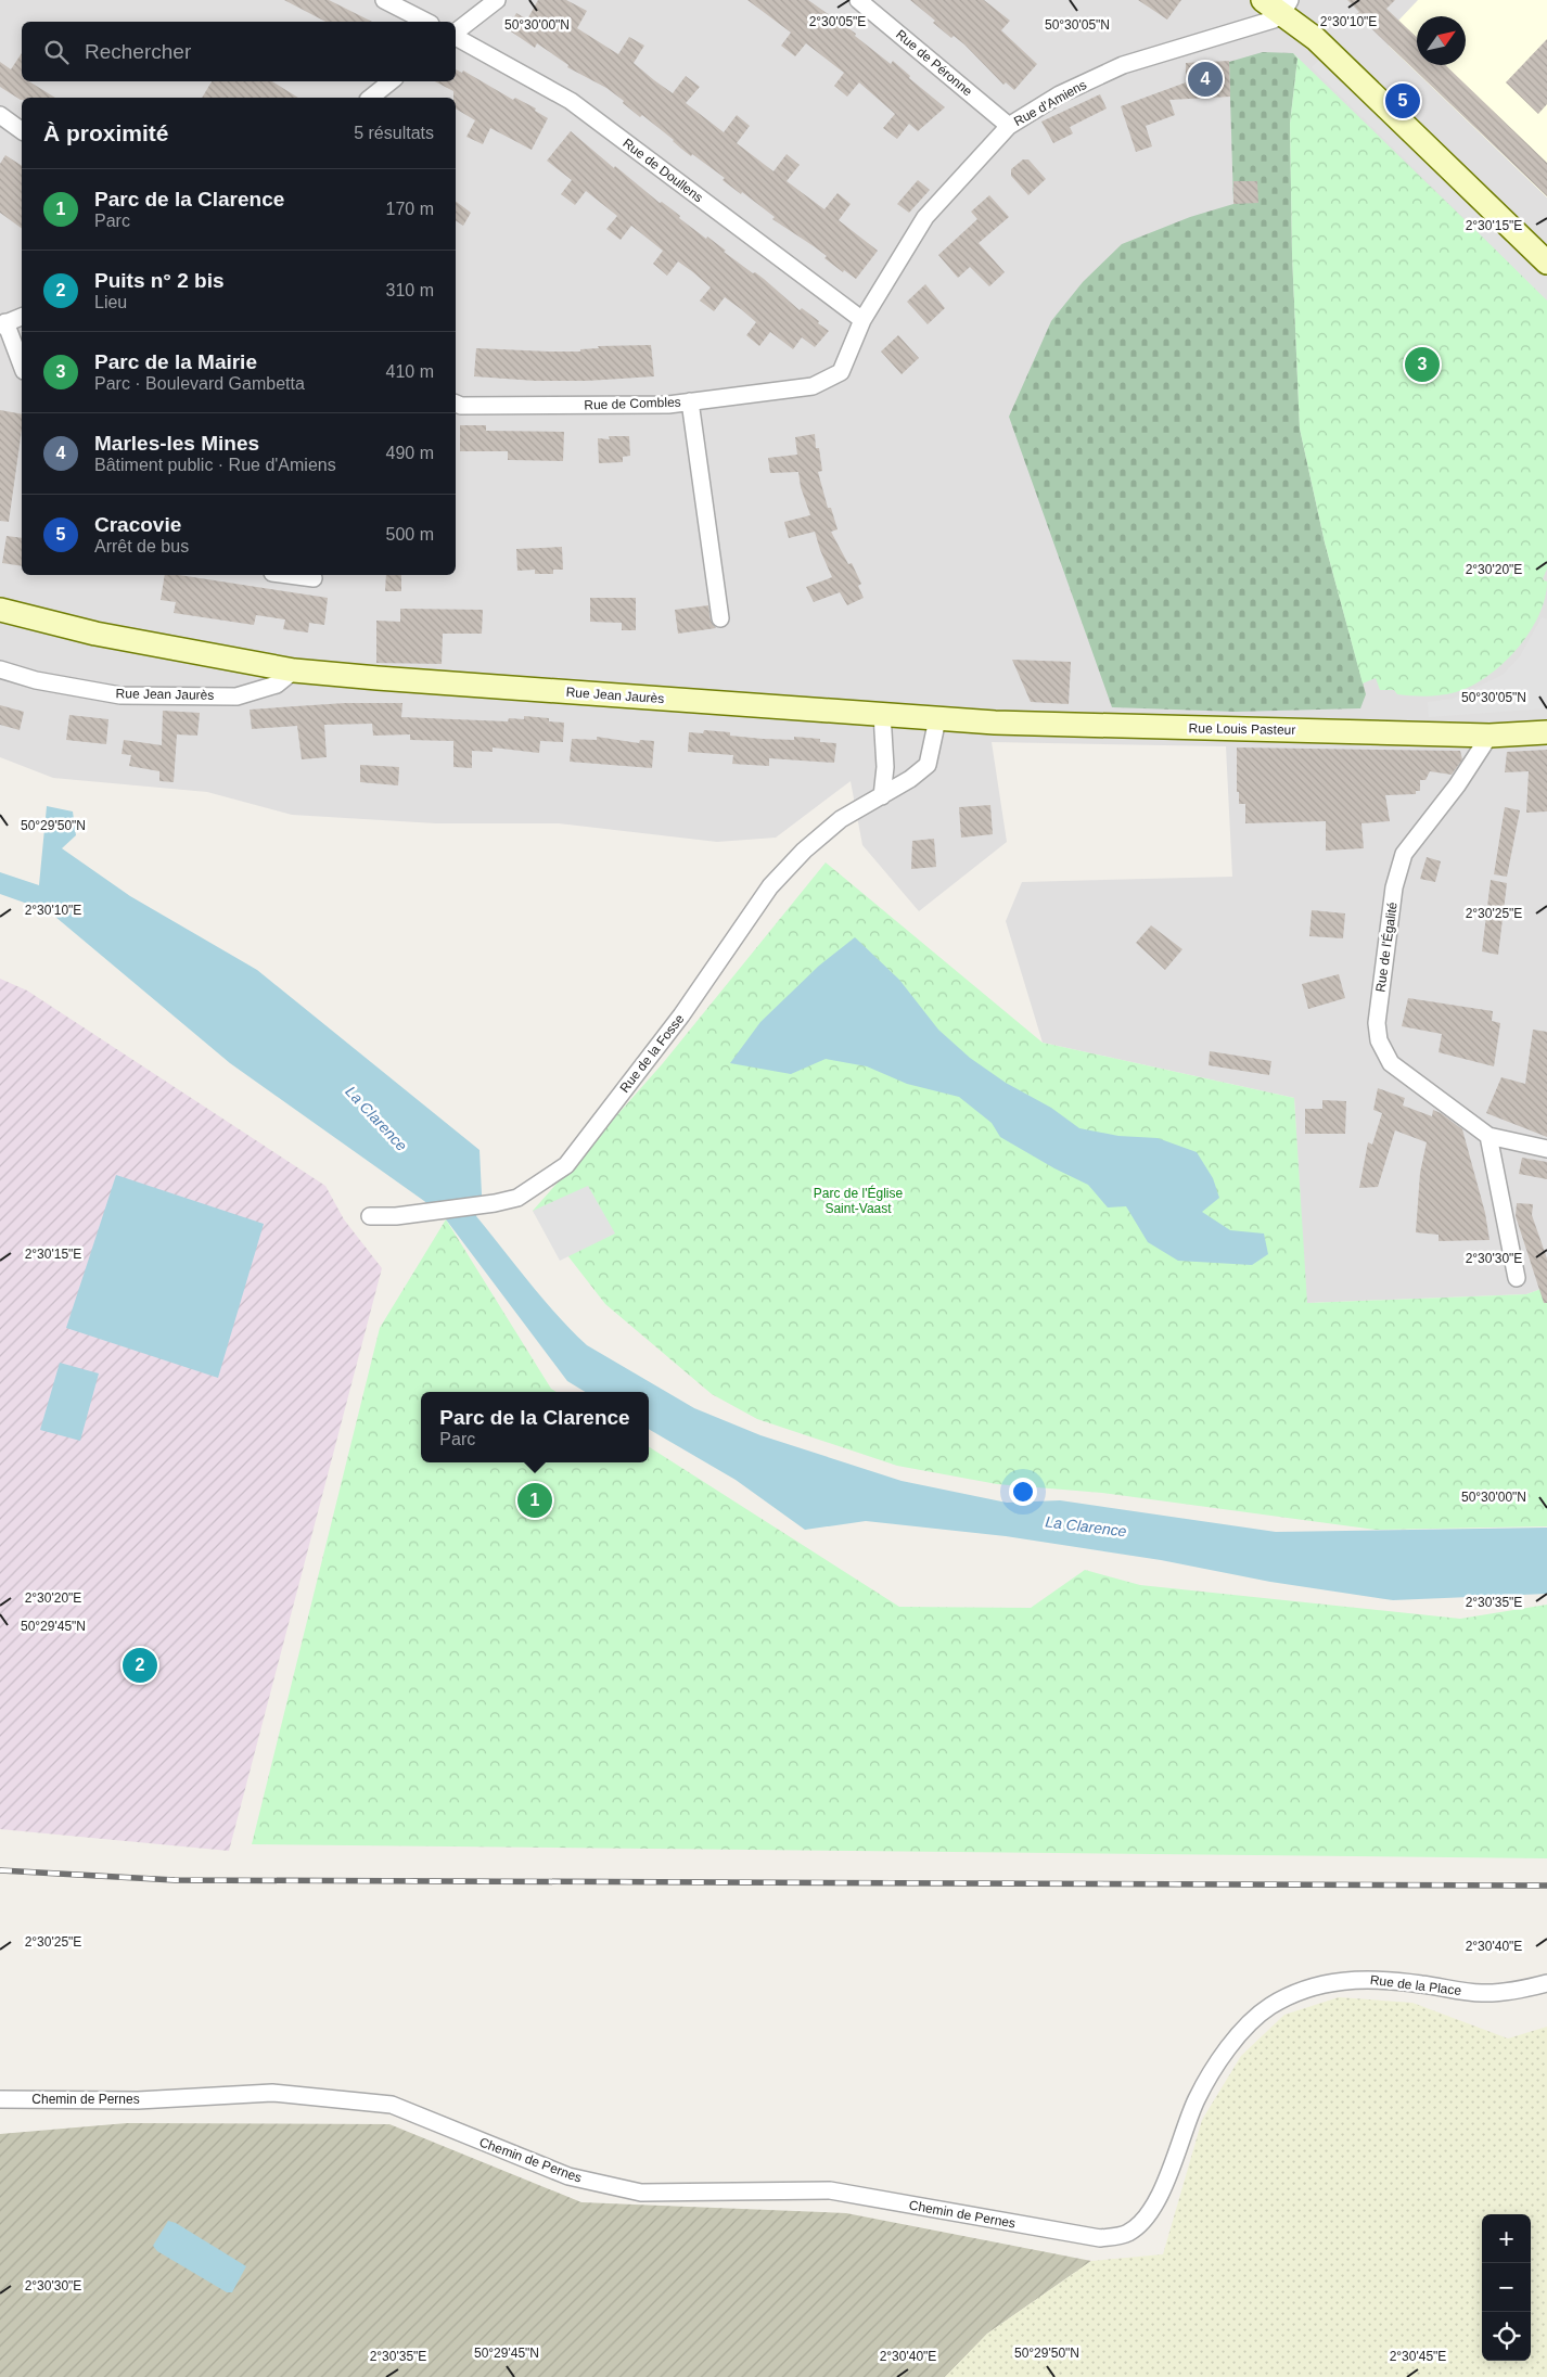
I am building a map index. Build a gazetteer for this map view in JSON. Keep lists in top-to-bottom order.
{
  "streets": {
    "main road": ["Rue Jean Jaurès", "Rue Louis Pasteur"],
    "street": [
      "Rue de Péronne",
      "Rue d'Amiens",
      "Rue de Doullens",
      "Rue de Combles",
      "Rue de l'Égalité",
      "Rue de la Fosse",
      "Rue de la Place",
      "Chemin de Pernes"
    ]
  },
  "crossings": [
    ["Rue de Péronne", "Rue d'Amiens"],
    ["Rue d'Amiens", "Rue de Doullens"],
    ["Rue d'Amiens", "Rue de Combles"],
    ["Rue Jean Jaurès", "Rue Louis Pasteur"],
    ["Rue Jean Jaurès", "Rue de la Fosse"],
    ["Rue Louis Pasteur", "Rue de l'Égalité"],
    ["Rue Louis Pasteur", "Rue de la Fosse"],
    ["Rue de la Place", "Chemin de Pernes"]
  ],
  "water": ["La Clarence"],
  "parks": ["Parc de l'Église Saint-Vaast"],
  "north": "top right",
  "page": {
    "search": "Rechercher",
    "pins": [
      "4",
      "5",
      "3",
      "1",
      "2"
    ],
    "heading": ["À proximité", "5 résultats"],
    "list": [
      {
        "mark": "1",
        "name": "Parc de la Clarence",
        "note": "Parc",
        "value": "170 m"
      },
      {
        "mark": "2",
        "name": "Puits n° 2 bis",
        "note": "Lieu",
        "value": "310 m"
      },
      {
        "mark": "3",
        "name": "Parc de la Mairie",
        "note": "Parc · Boulevard Gambetta",
        "value": "410 m"
      },
      {
        "mark": "4",
        "name": "Marles-les Mines",
        "note": "Bâtiment public · Rue d'Amiens",
        "value": "490 m"
      },
      {
        "mark": "5",
        "name": "Cracovie",
        "note": "Arrêt de bus",
        "value": "500 m"
      }
    ],
    "popup": ["Parc de la Clarence", "Parc"],
    "map_buttons": ["+", "−"]
  },
  "coordinates": [
    "2°30'05\"E",
    "2°30'10\"E",
    "50°30'00\"N",
    "50°30'05\"N",
    "2°30'15\"E",
    "2°30'20\"E",
    "50°29'50\"N",
    "2°30'25\"E",
    "2°30'30\"E",
    "2°30'35\"E",
    "50°29'45\"N",
    "2°30'40\"E",
    "2°30'45\"E"
  ]
}
